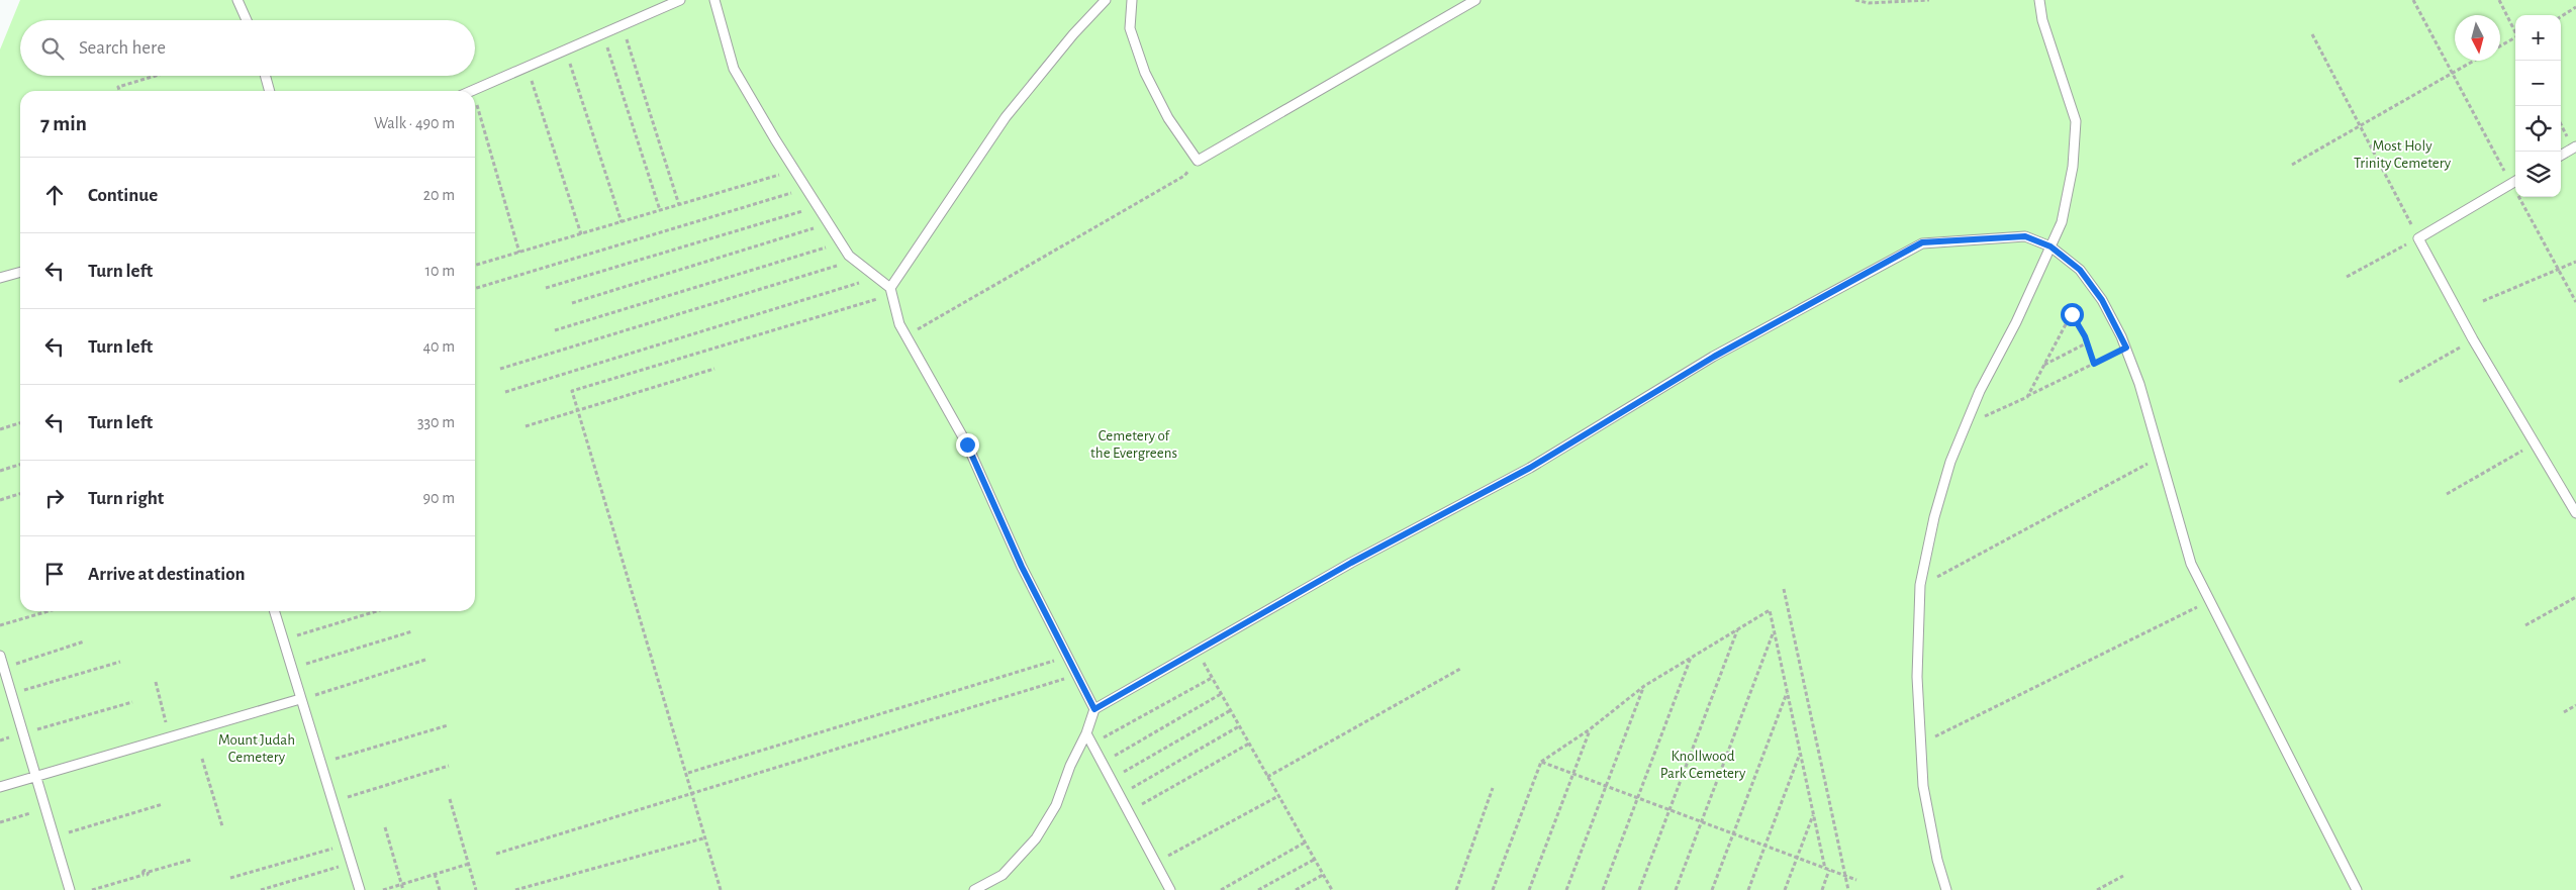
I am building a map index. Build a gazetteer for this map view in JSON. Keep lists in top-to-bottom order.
{
  "parks": [
    "Most Holy Trinity Cemetery",
    "Cemetery of the Evergreens",
    "Mount Judah Cemetery",
    "Knollwood Park Cemetery"
  ],
  "north": "bottom",
  "page": {
    "map_buttons": ["+", "−"],
    "search": "Search here",
    "heading": ["7 min", "Walk · 490 m"],
    "list": [
      ["Continue", "20 m"],
      ["Turn left", "10 m"],
      ["Turn left", "40 m"],
      ["Turn left", "330 m"],
      ["Turn right", "90 m"],
      "Arrive at destination"
    ]
  }
}
